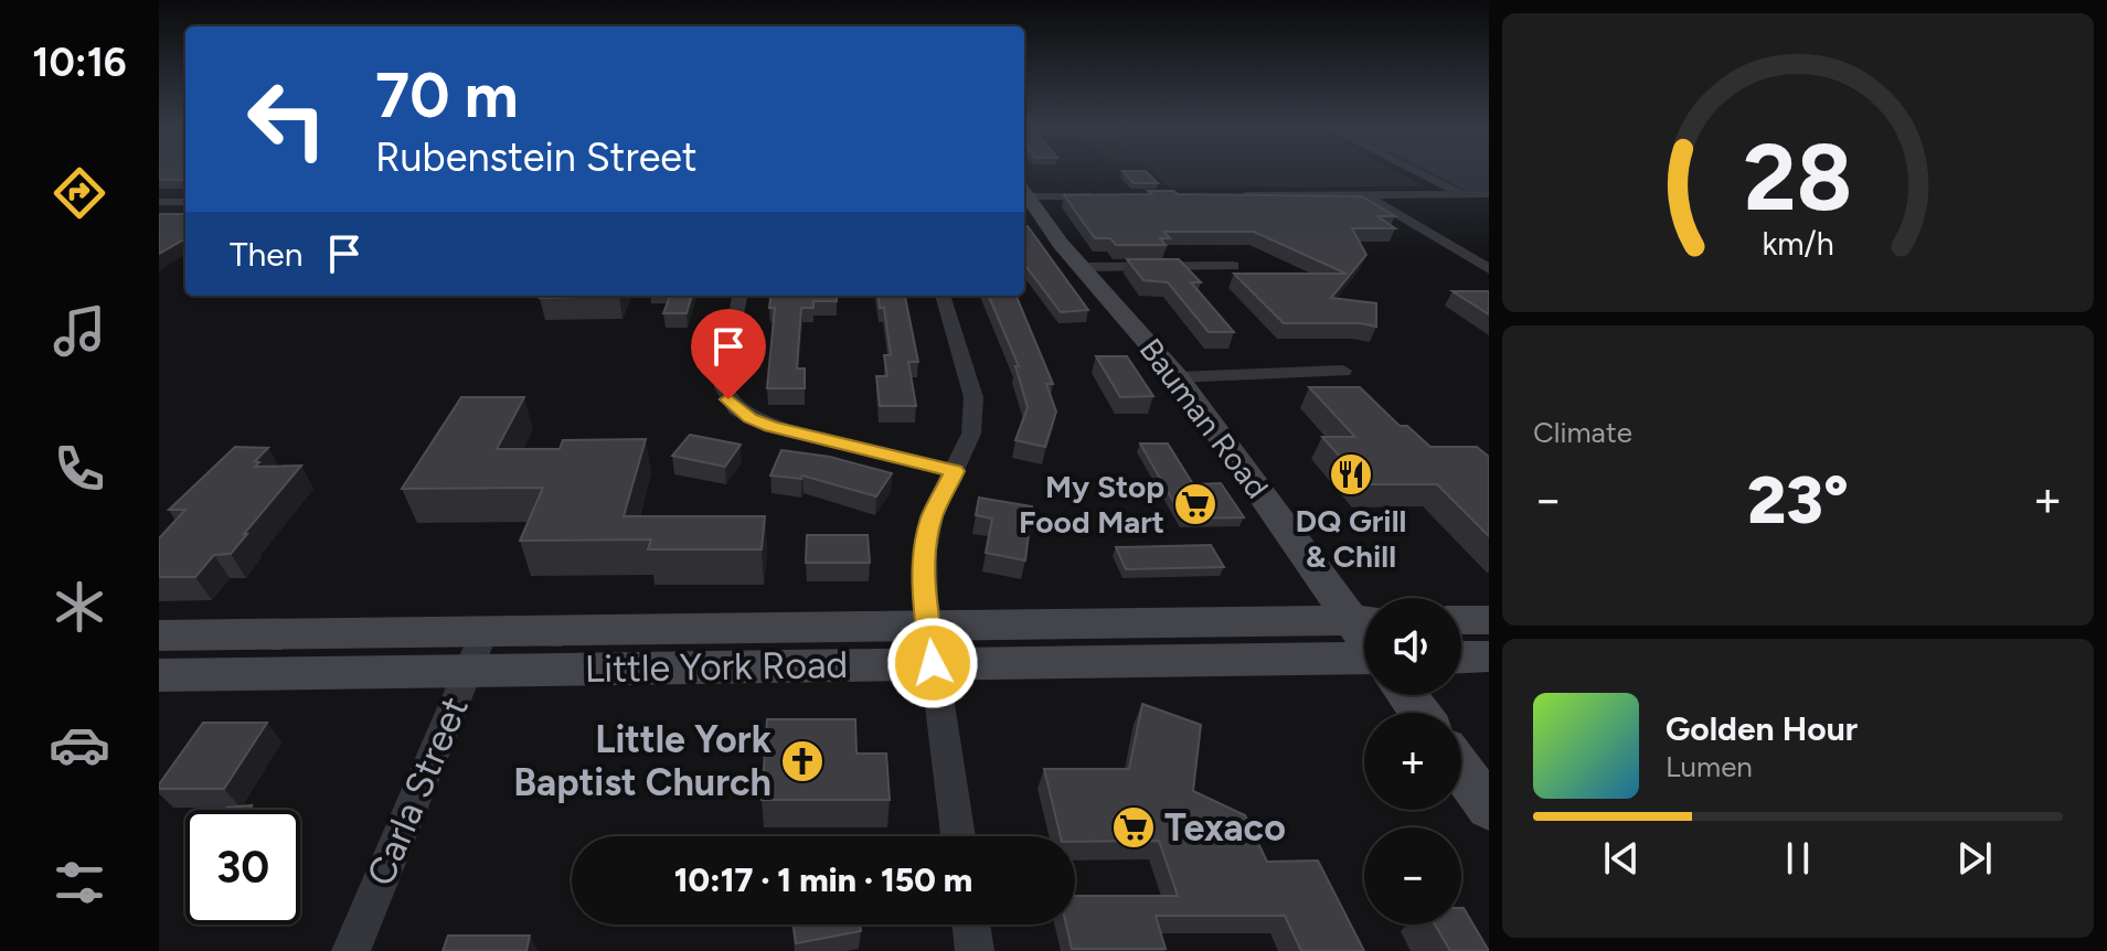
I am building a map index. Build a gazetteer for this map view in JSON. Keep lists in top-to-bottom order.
{
  "streets": {
    "main road": ["Bauman Road", "Little York Road"],
    "street": ["Carla Street"]
  },
  "crossings": [
    ["Little York Road", "Carla Street"]
  ],
  "places": {
    "restaurant": ["DQ Grill & Chill"],
    "supermarket": ["My Stop Food Mart", "Texaco"],
    "church": ["Little York Baptist Church"]
  },
  "page": {
    "tabs": "10:16",
    "turn": ["70 m", "Rubenstein Street"],
    "then": "Then",
    "tile": "Climate",
    "heat": ["−", "23°", "+"],
    "map_buttons": ["+", "−"],
    "song": ["Golden Hour", "Lumen"],
    "limit": "30",
    "trip": "10:17 · 1 min · 150 m",
    "gauge": ["28", "km/h"]
  }
}
